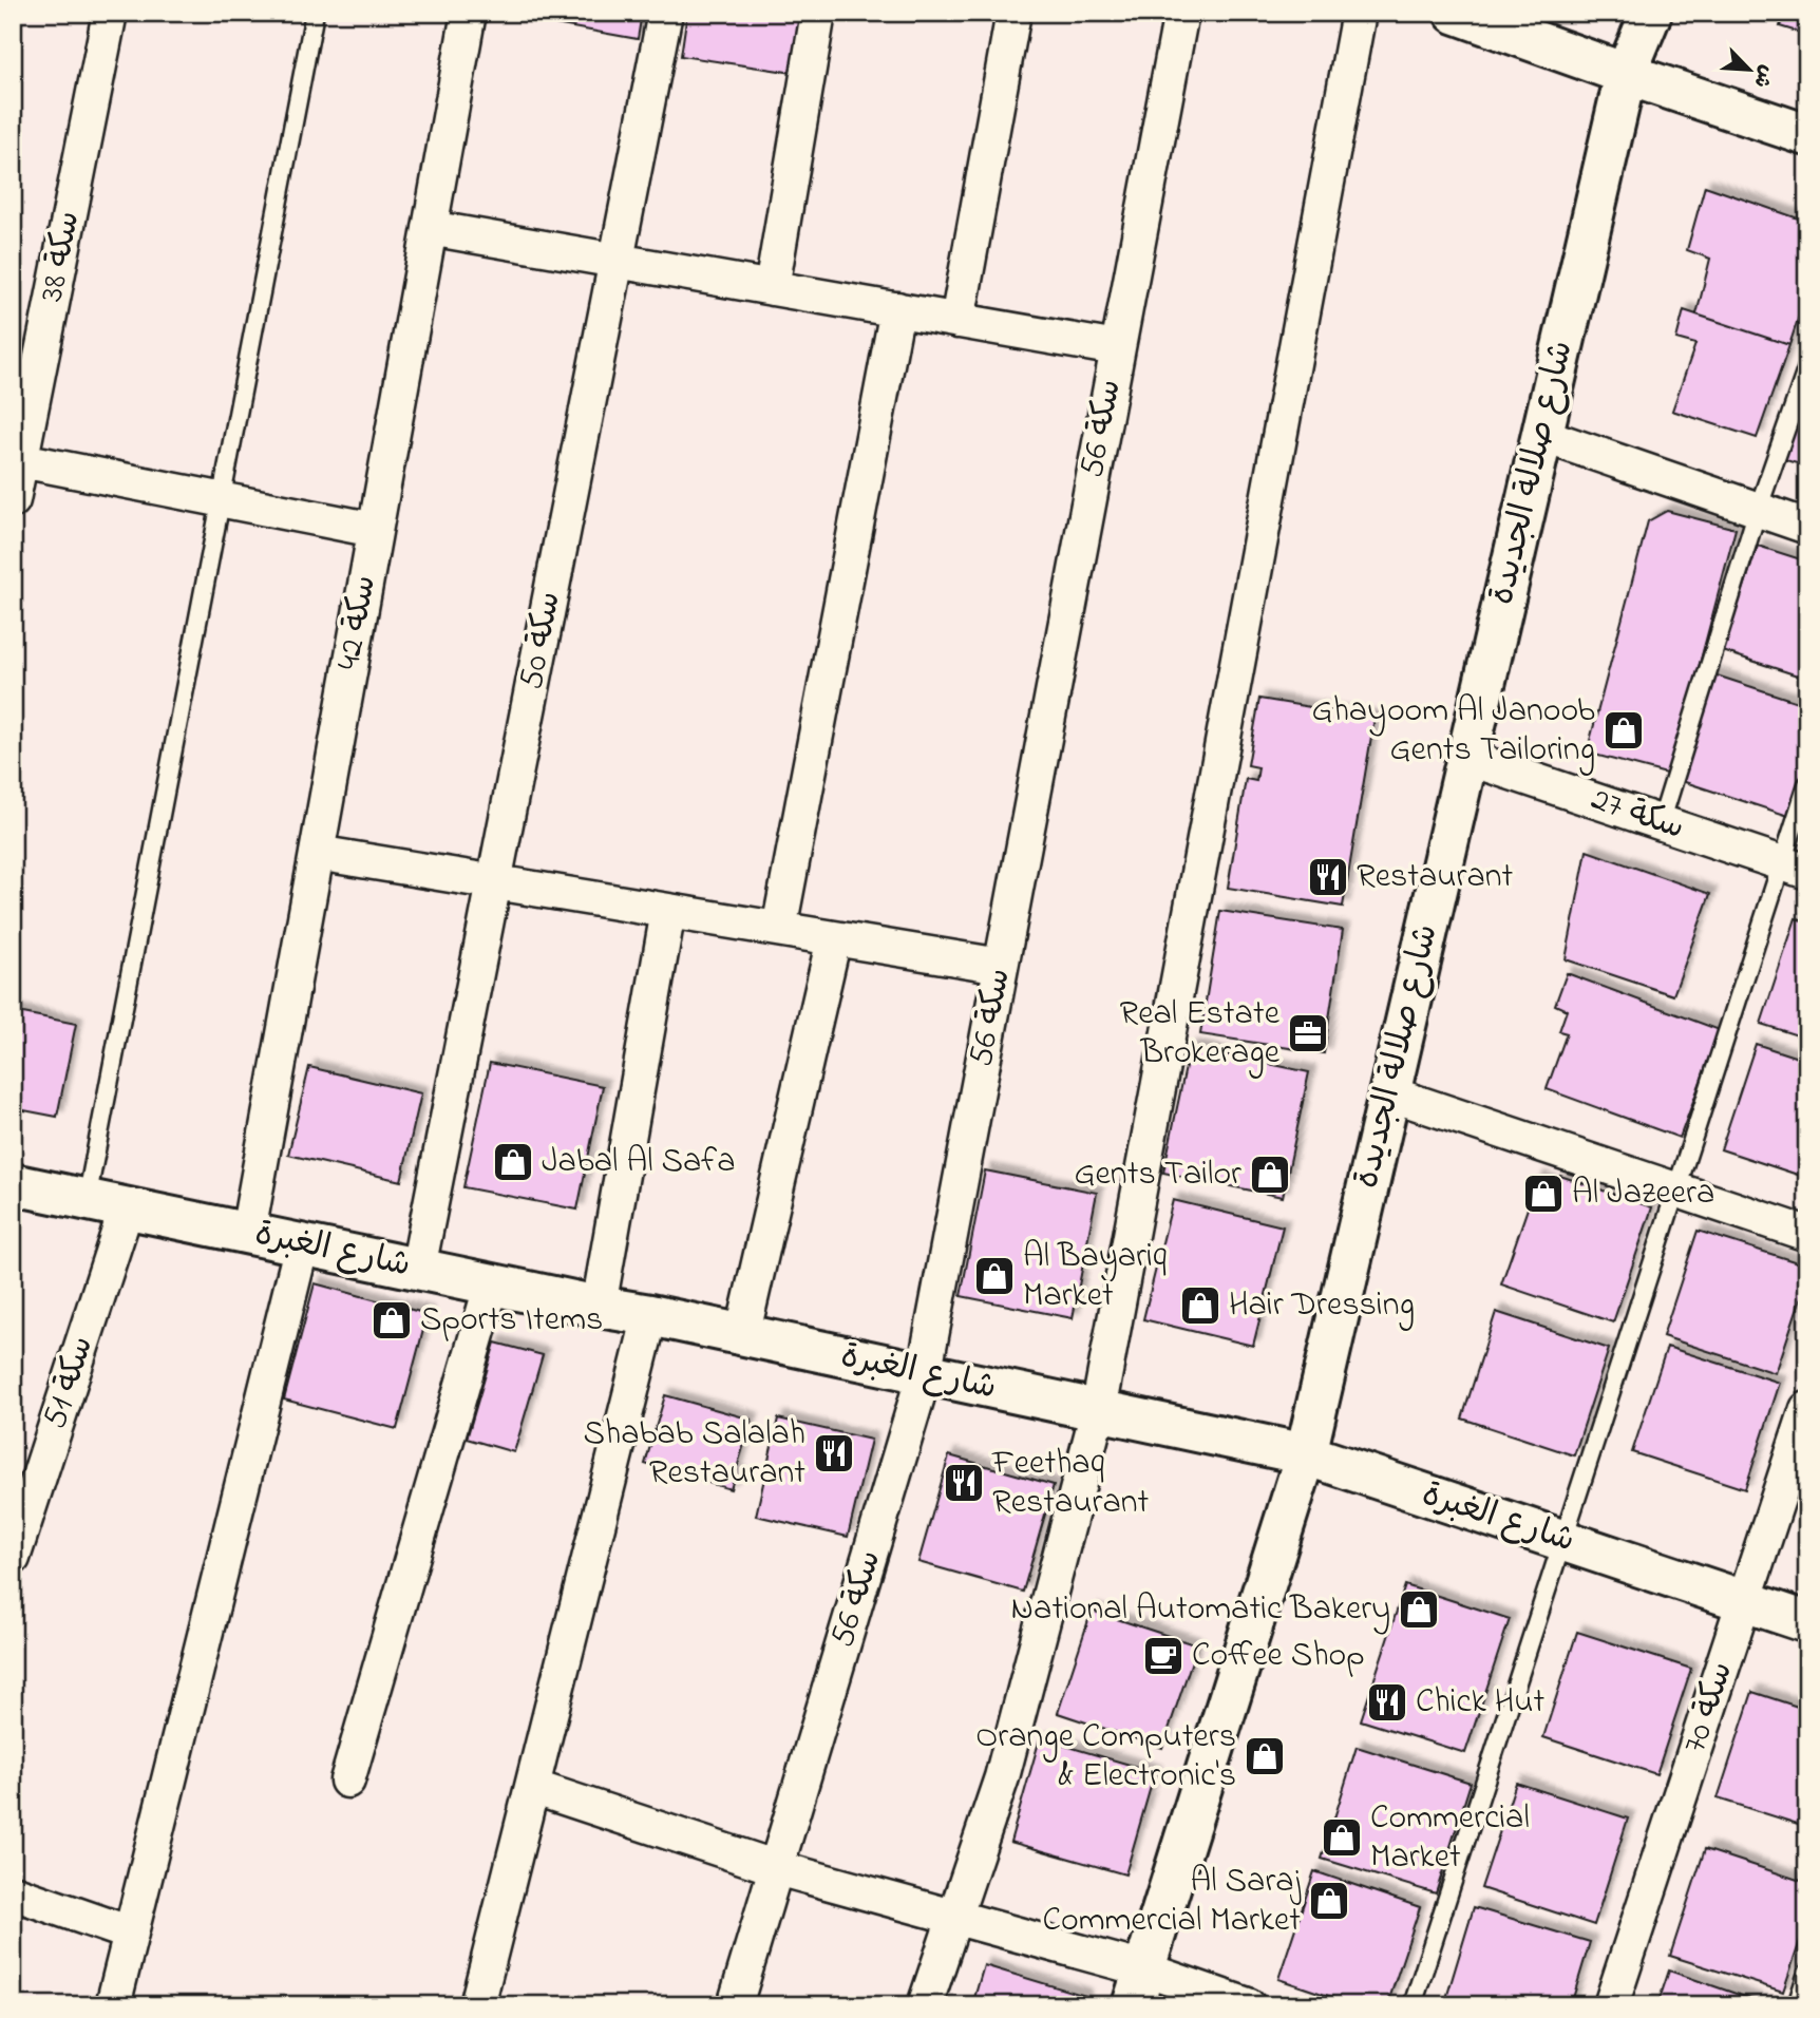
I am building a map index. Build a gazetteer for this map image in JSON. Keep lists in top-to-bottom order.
{
  "streets": {
    "street": [
      "سكة 38",
      "سكة 56",
      "شارع صلالة الجديدة",
      "سكة 42",
      "سكة 50",
      "سكة 27",
      "شارع الغبرة",
      "سكة 51",
      "سكة 70"
    ]
  },
  "crossings": [
    ["سكة 56", "شارع الغبرة"],
    ["شارع صلالة الجديدة", "سكة 27"],
    ["شارع صلالة الجديدة", "شارع الغبرة"],
    ["سكة 42", "شارع الغبرة"],
    ["سكة 50", "شارع الغبرة"],
    ["شارع الغبرة", "سكة 51"],
    ["شارع الغبرة", "سكة 70"]
  ],
  "places": {
    "shop": [
      "Ghayoom Al Janoob Gents Tailoring",
      "Jabal Al Safa",
      "Gents Tailor",
      "Al Jazeera",
      "Al Bayariq Market",
      "Hair Dressing",
      "Sports Items",
      "National Automatic Bakery",
      "Orange Computers & Electronic's",
      "Commercial Market",
      "Al Saraj Commercial Market"
    ],
    "restaurant": [
      "Restaurant",
      "Shabab Salalah Restaurant",
      "Feethaq Restaurant",
      "Chick Hut"
    ],
    "office": ["Real Estate Brokerage"],
    "cafe": ["Coffee Shop"]
  },
  "north": "bottom right"
}
